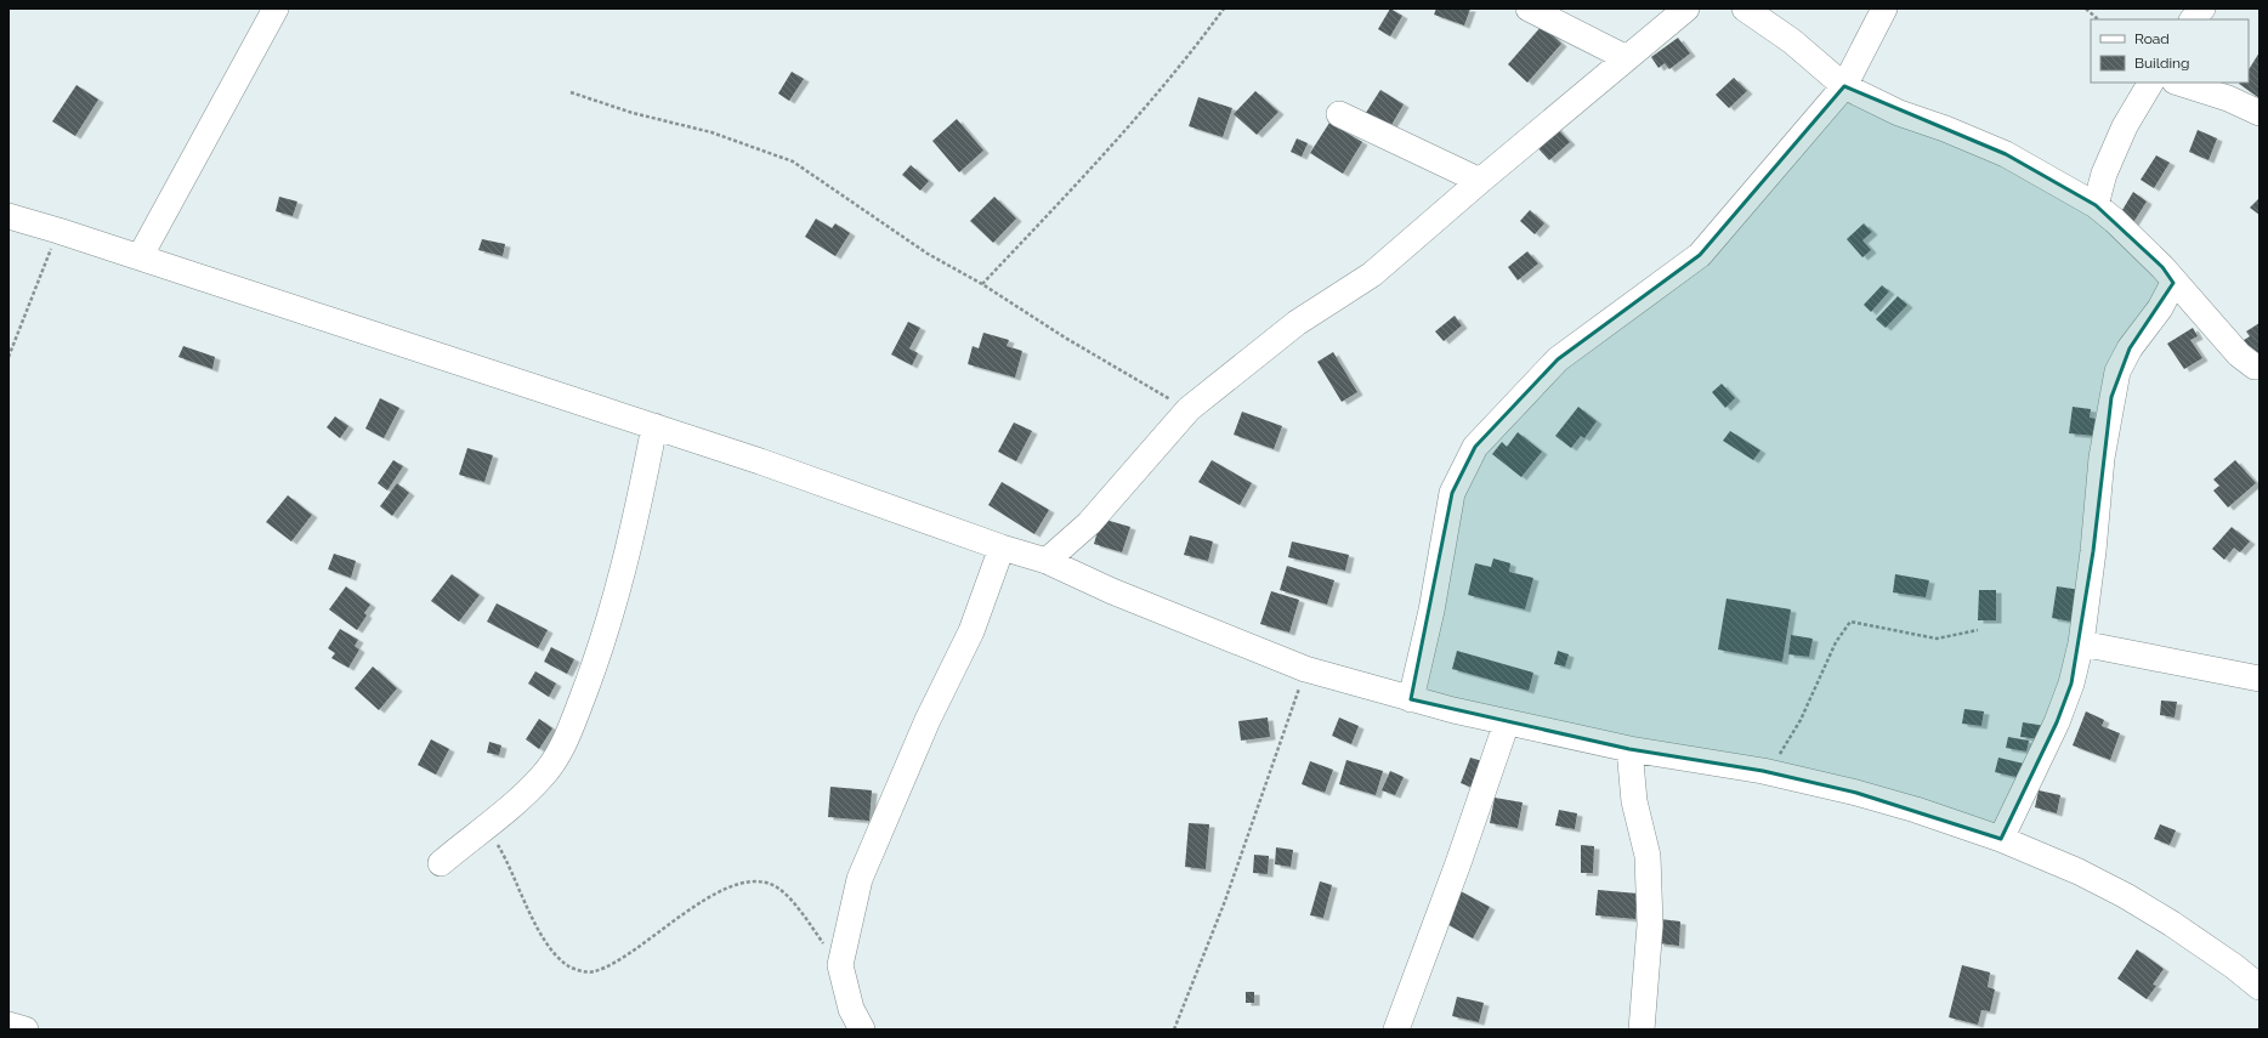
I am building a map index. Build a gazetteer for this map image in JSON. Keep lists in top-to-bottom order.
{
  "legend": ["Road", "Building"]
}
